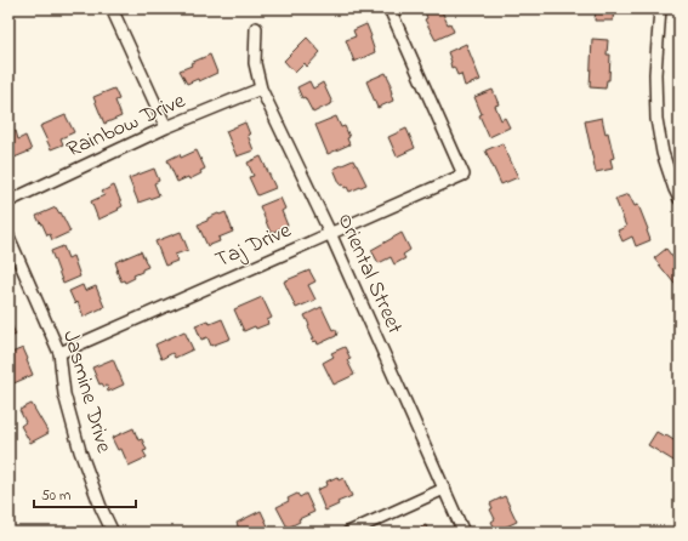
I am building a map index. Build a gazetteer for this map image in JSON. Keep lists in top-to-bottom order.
{
  "streets": {
    "street": [
      "Rainbow Drive",
      "Taj Drive",
      "Oriental Street",
      "Jasmine Drive"
    ]
  },
  "crossings": [
    ["Rainbow Drive", "Oriental Street"],
    ["Taj Drive", "Oriental Street"],
    ["Taj Drive", "Jasmine Drive"]
  ],
  "scale_bar": "50 m"
}
